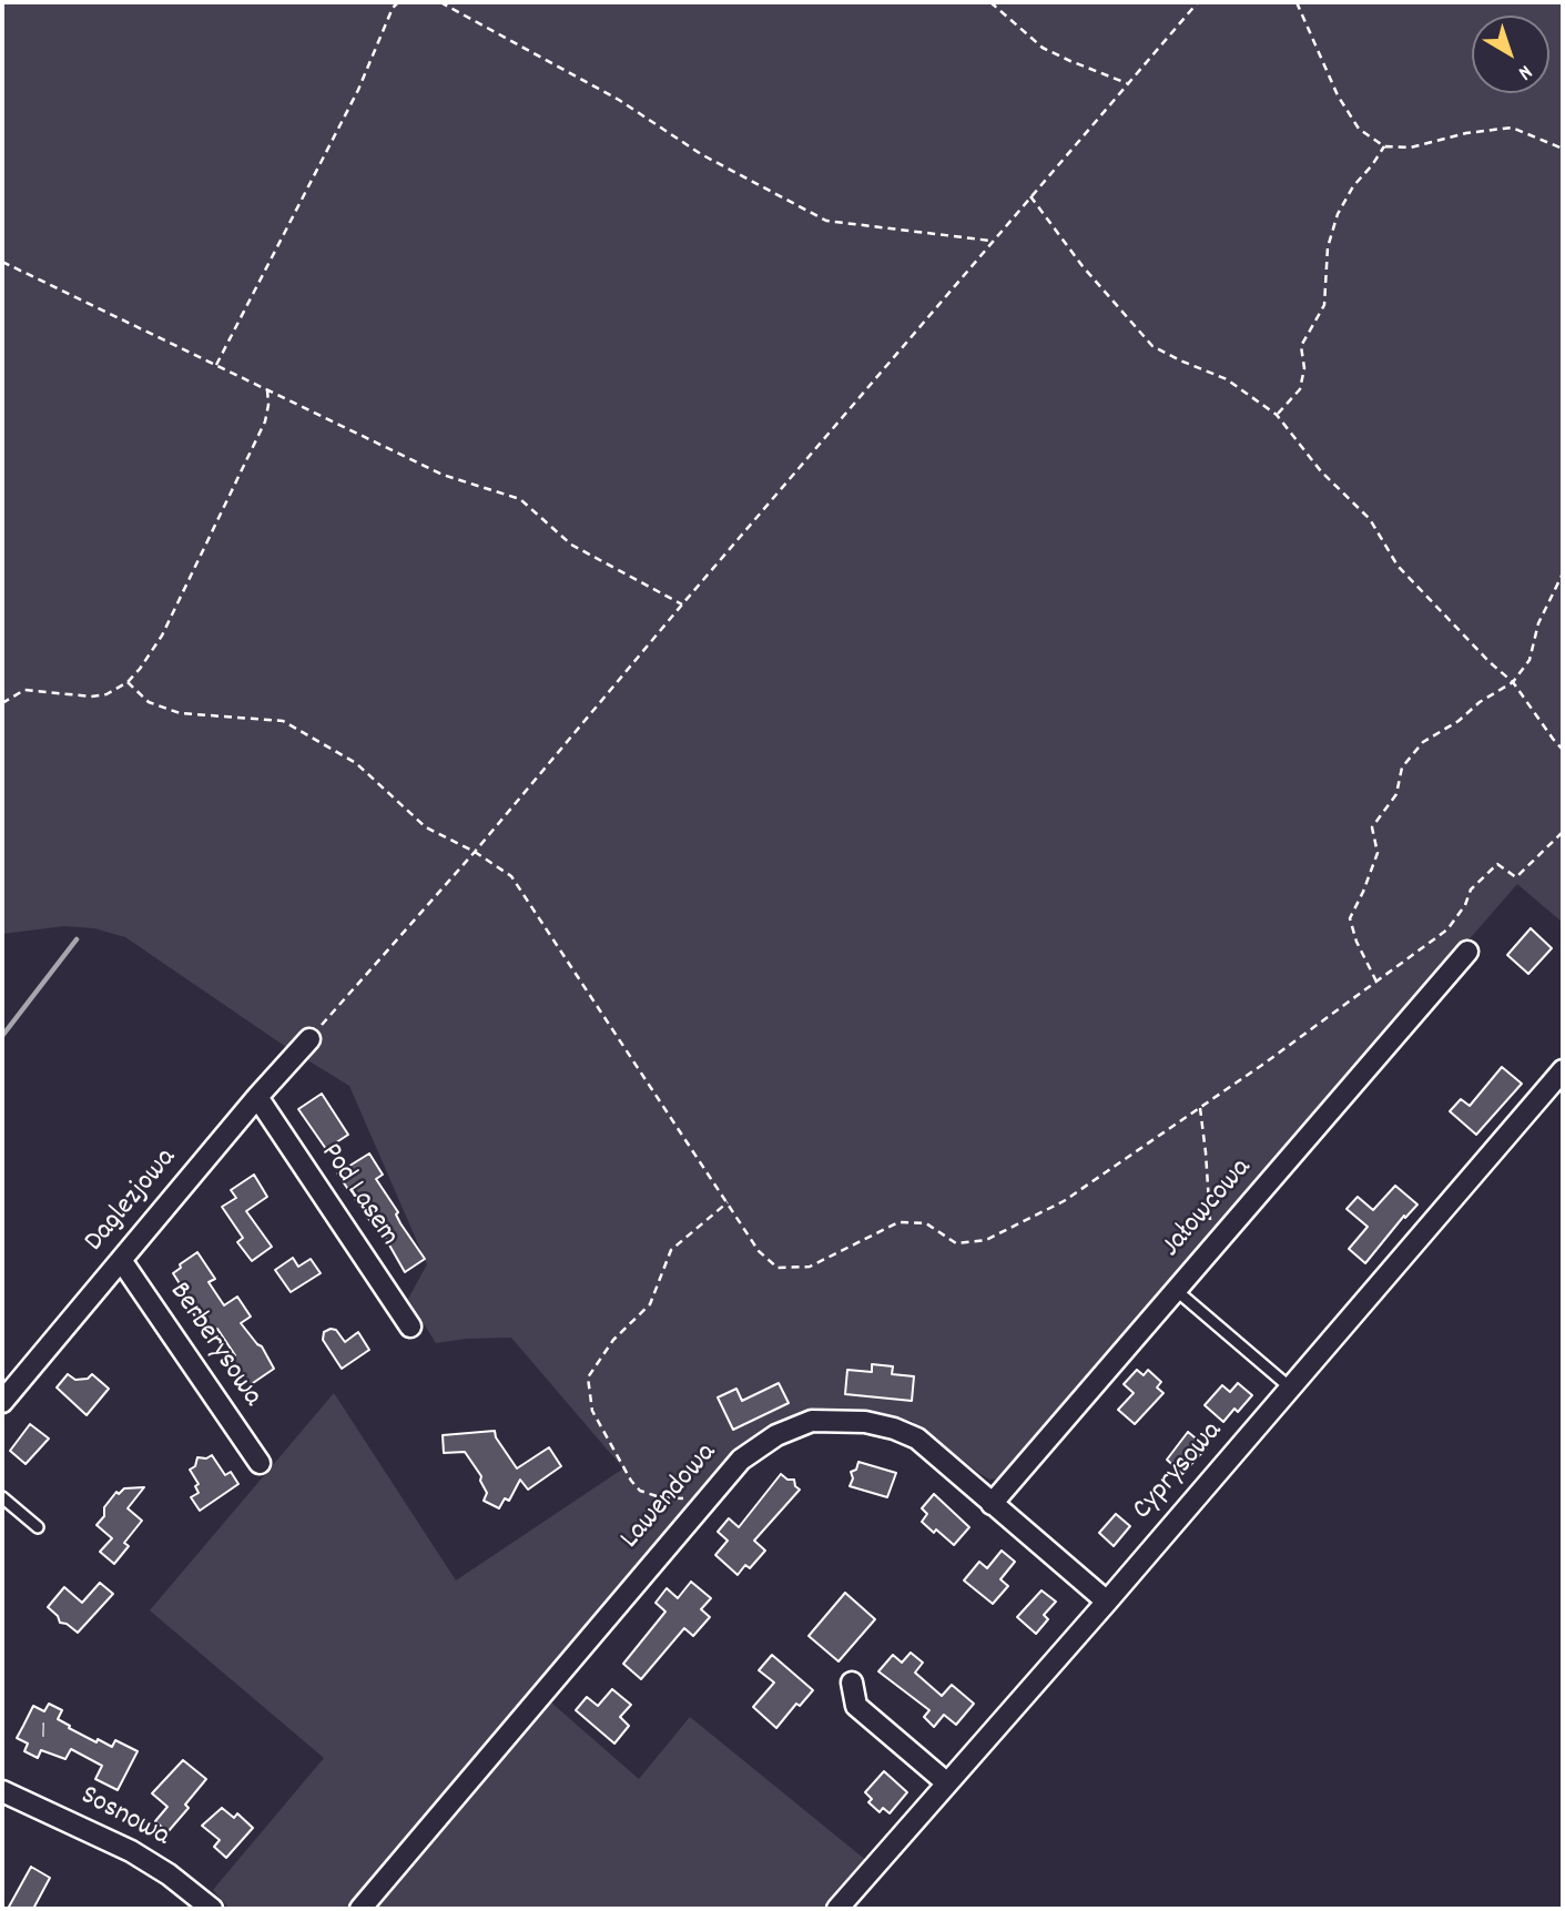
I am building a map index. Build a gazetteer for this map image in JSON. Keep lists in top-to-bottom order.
{
  "streets": {
    "street": [
      "Pod Lasem",
      "Daglezjowa",
      "Jałowcowa",
      "Berberysowa",
      "Cyprysowa",
      "Lawendowa",
      "Sosnowa"
    ]
  },
  "crossings": [
    ["Pod Lasem", "Daglezjowa"],
    ["Daglezjowa", "Berberysowa"],
    ["Jałowcowa", "Lawendowa"],
    ["Cyprysowa", "Lawendowa"]
  ],
  "house_numbers": ["1"],
  "north": "bottom right"
}
